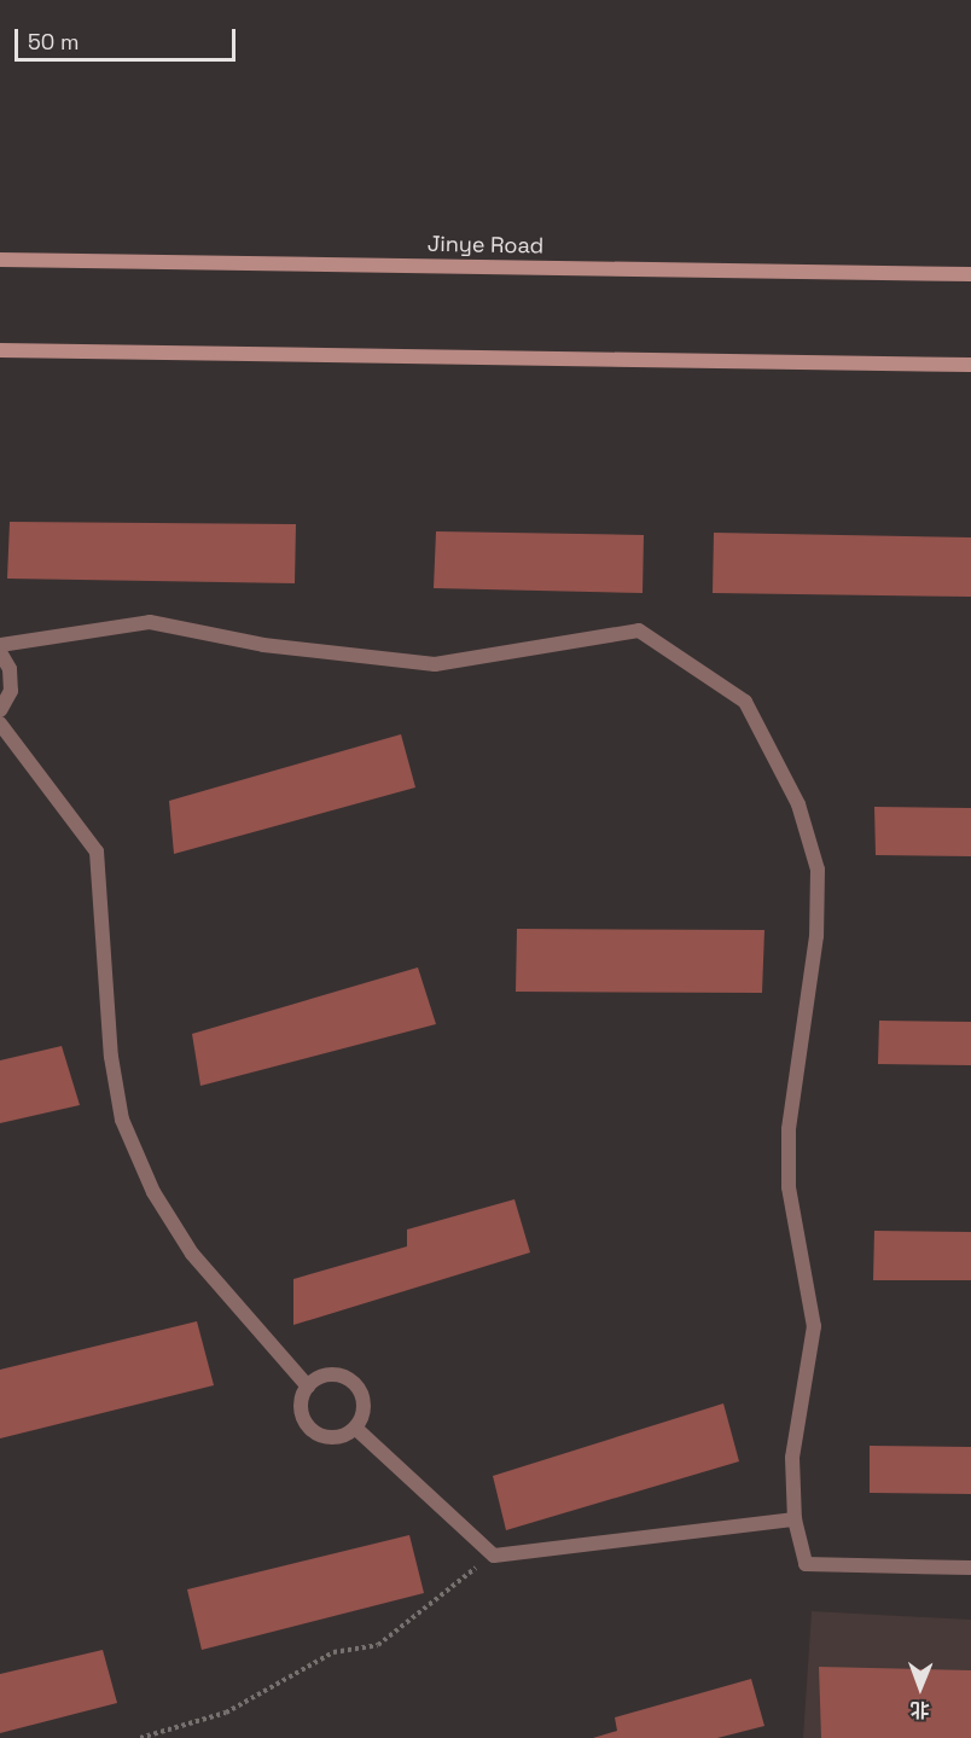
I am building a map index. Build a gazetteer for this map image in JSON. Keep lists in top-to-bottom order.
{
  "streets": {
    "main road": ["Jinye Road"]
  },
  "scale_bar": "50 m",
  "north": "bottom"
}
